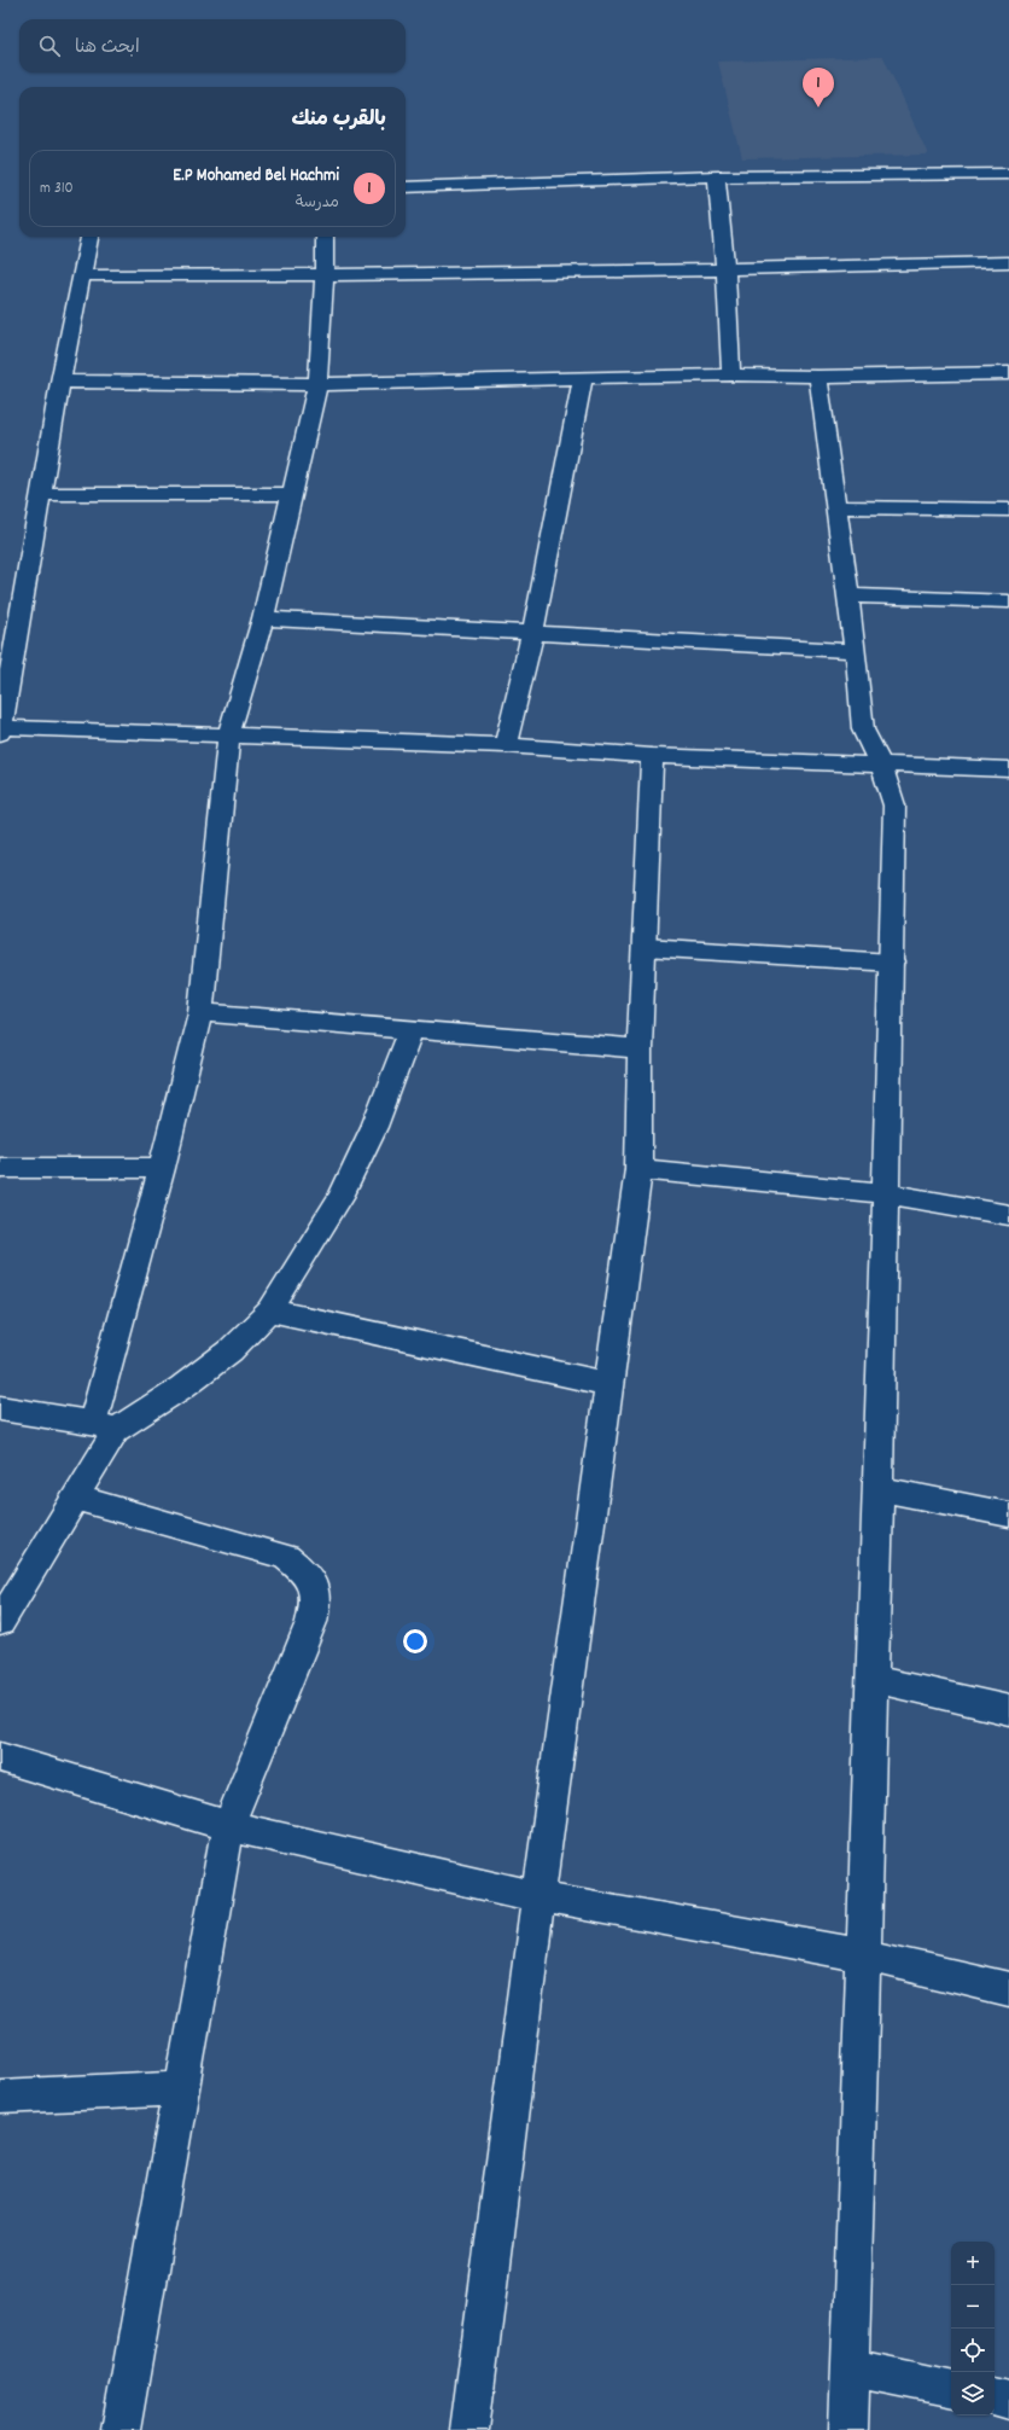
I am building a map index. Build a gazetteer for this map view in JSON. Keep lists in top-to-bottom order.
{
  "page": {
    "search": "ابحث هنا",
    "pins": "1",
    "heading": "بالقرب منك",
    "list": [
      {
        "mark": "1",
        "name": "E.P Mohamed Bel Hachmi",
        "note": "مدرسة",
        "value": "310 m"
      }
    ],
    "map_buttons": ["+", "−"]
  }
}
